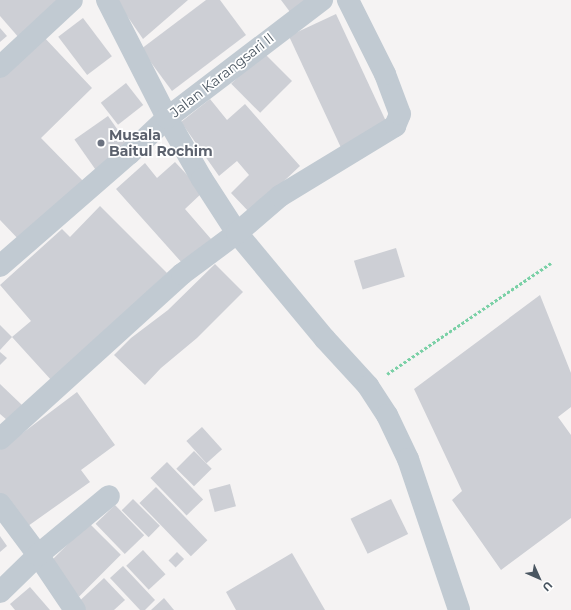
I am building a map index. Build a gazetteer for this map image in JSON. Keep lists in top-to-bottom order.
{
  "streets": {
    "street": ["Jalan Karangsari II"]
  },
  "places": ["Musala Baitul Rochim"],
  "north": "bottom right"
}
